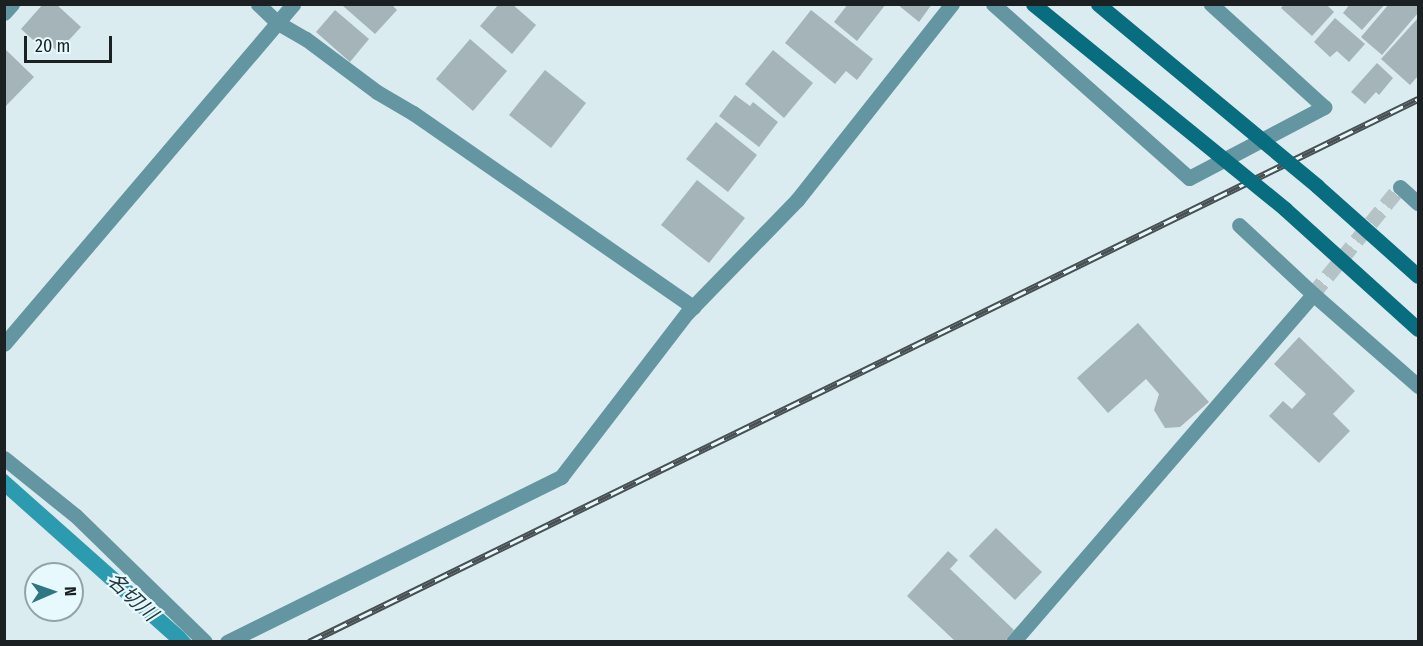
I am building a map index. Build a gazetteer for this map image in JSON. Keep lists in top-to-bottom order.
{
  "water": ["名切川"],
  "scale_bar": "20 m",
  "north": "right"
}
